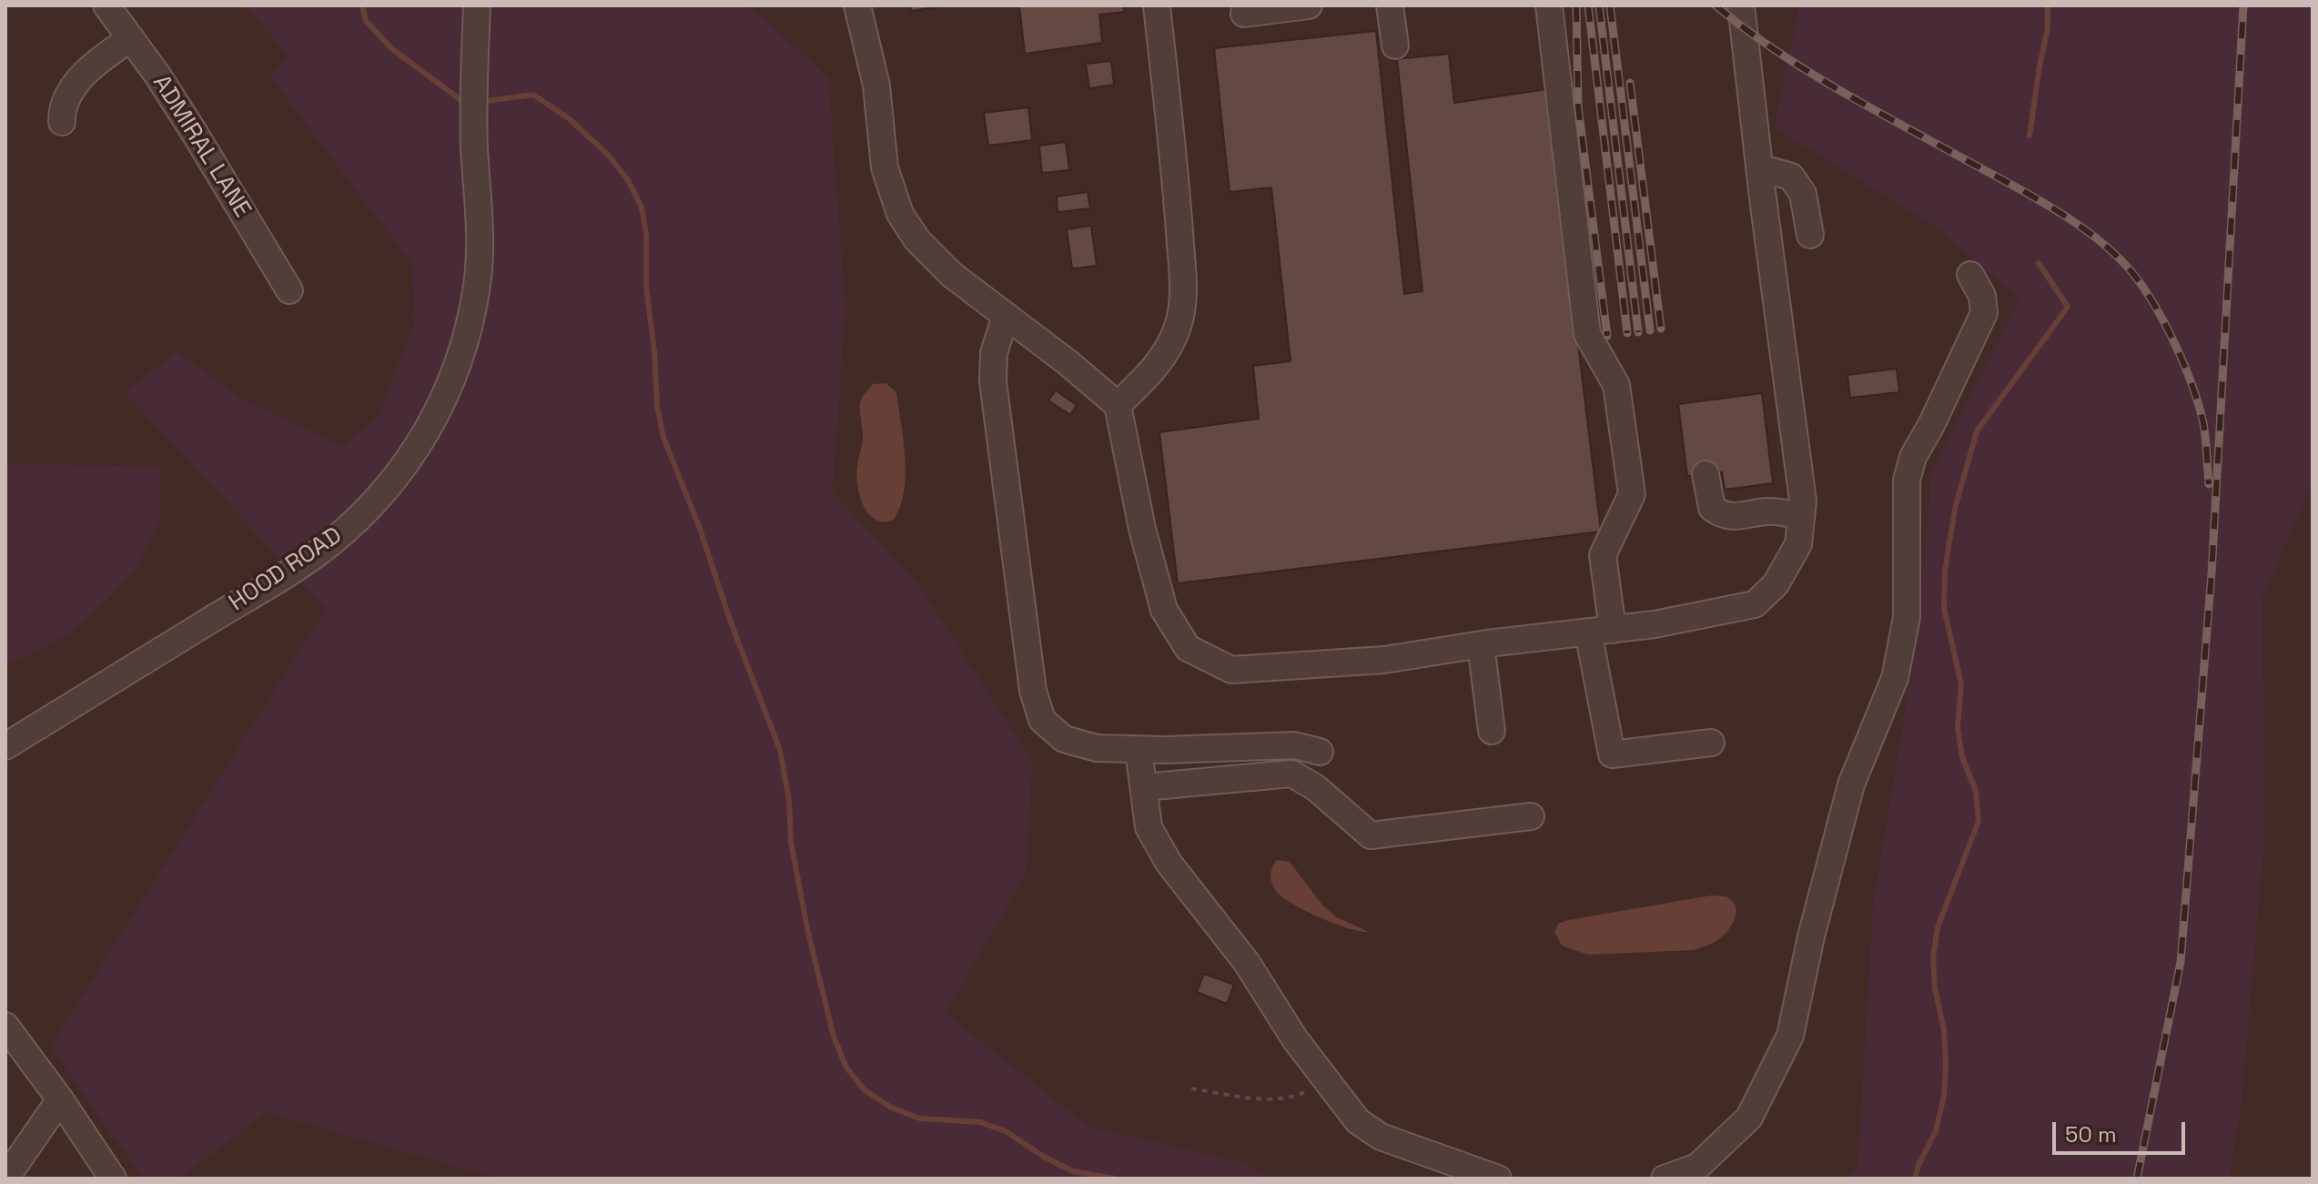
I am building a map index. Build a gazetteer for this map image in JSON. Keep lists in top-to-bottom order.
{
  "streets": {
    "street": ["ADMIRAL LANE", "HOOD ROAD"]
  },
  "scale_bar": "50 m"
}
